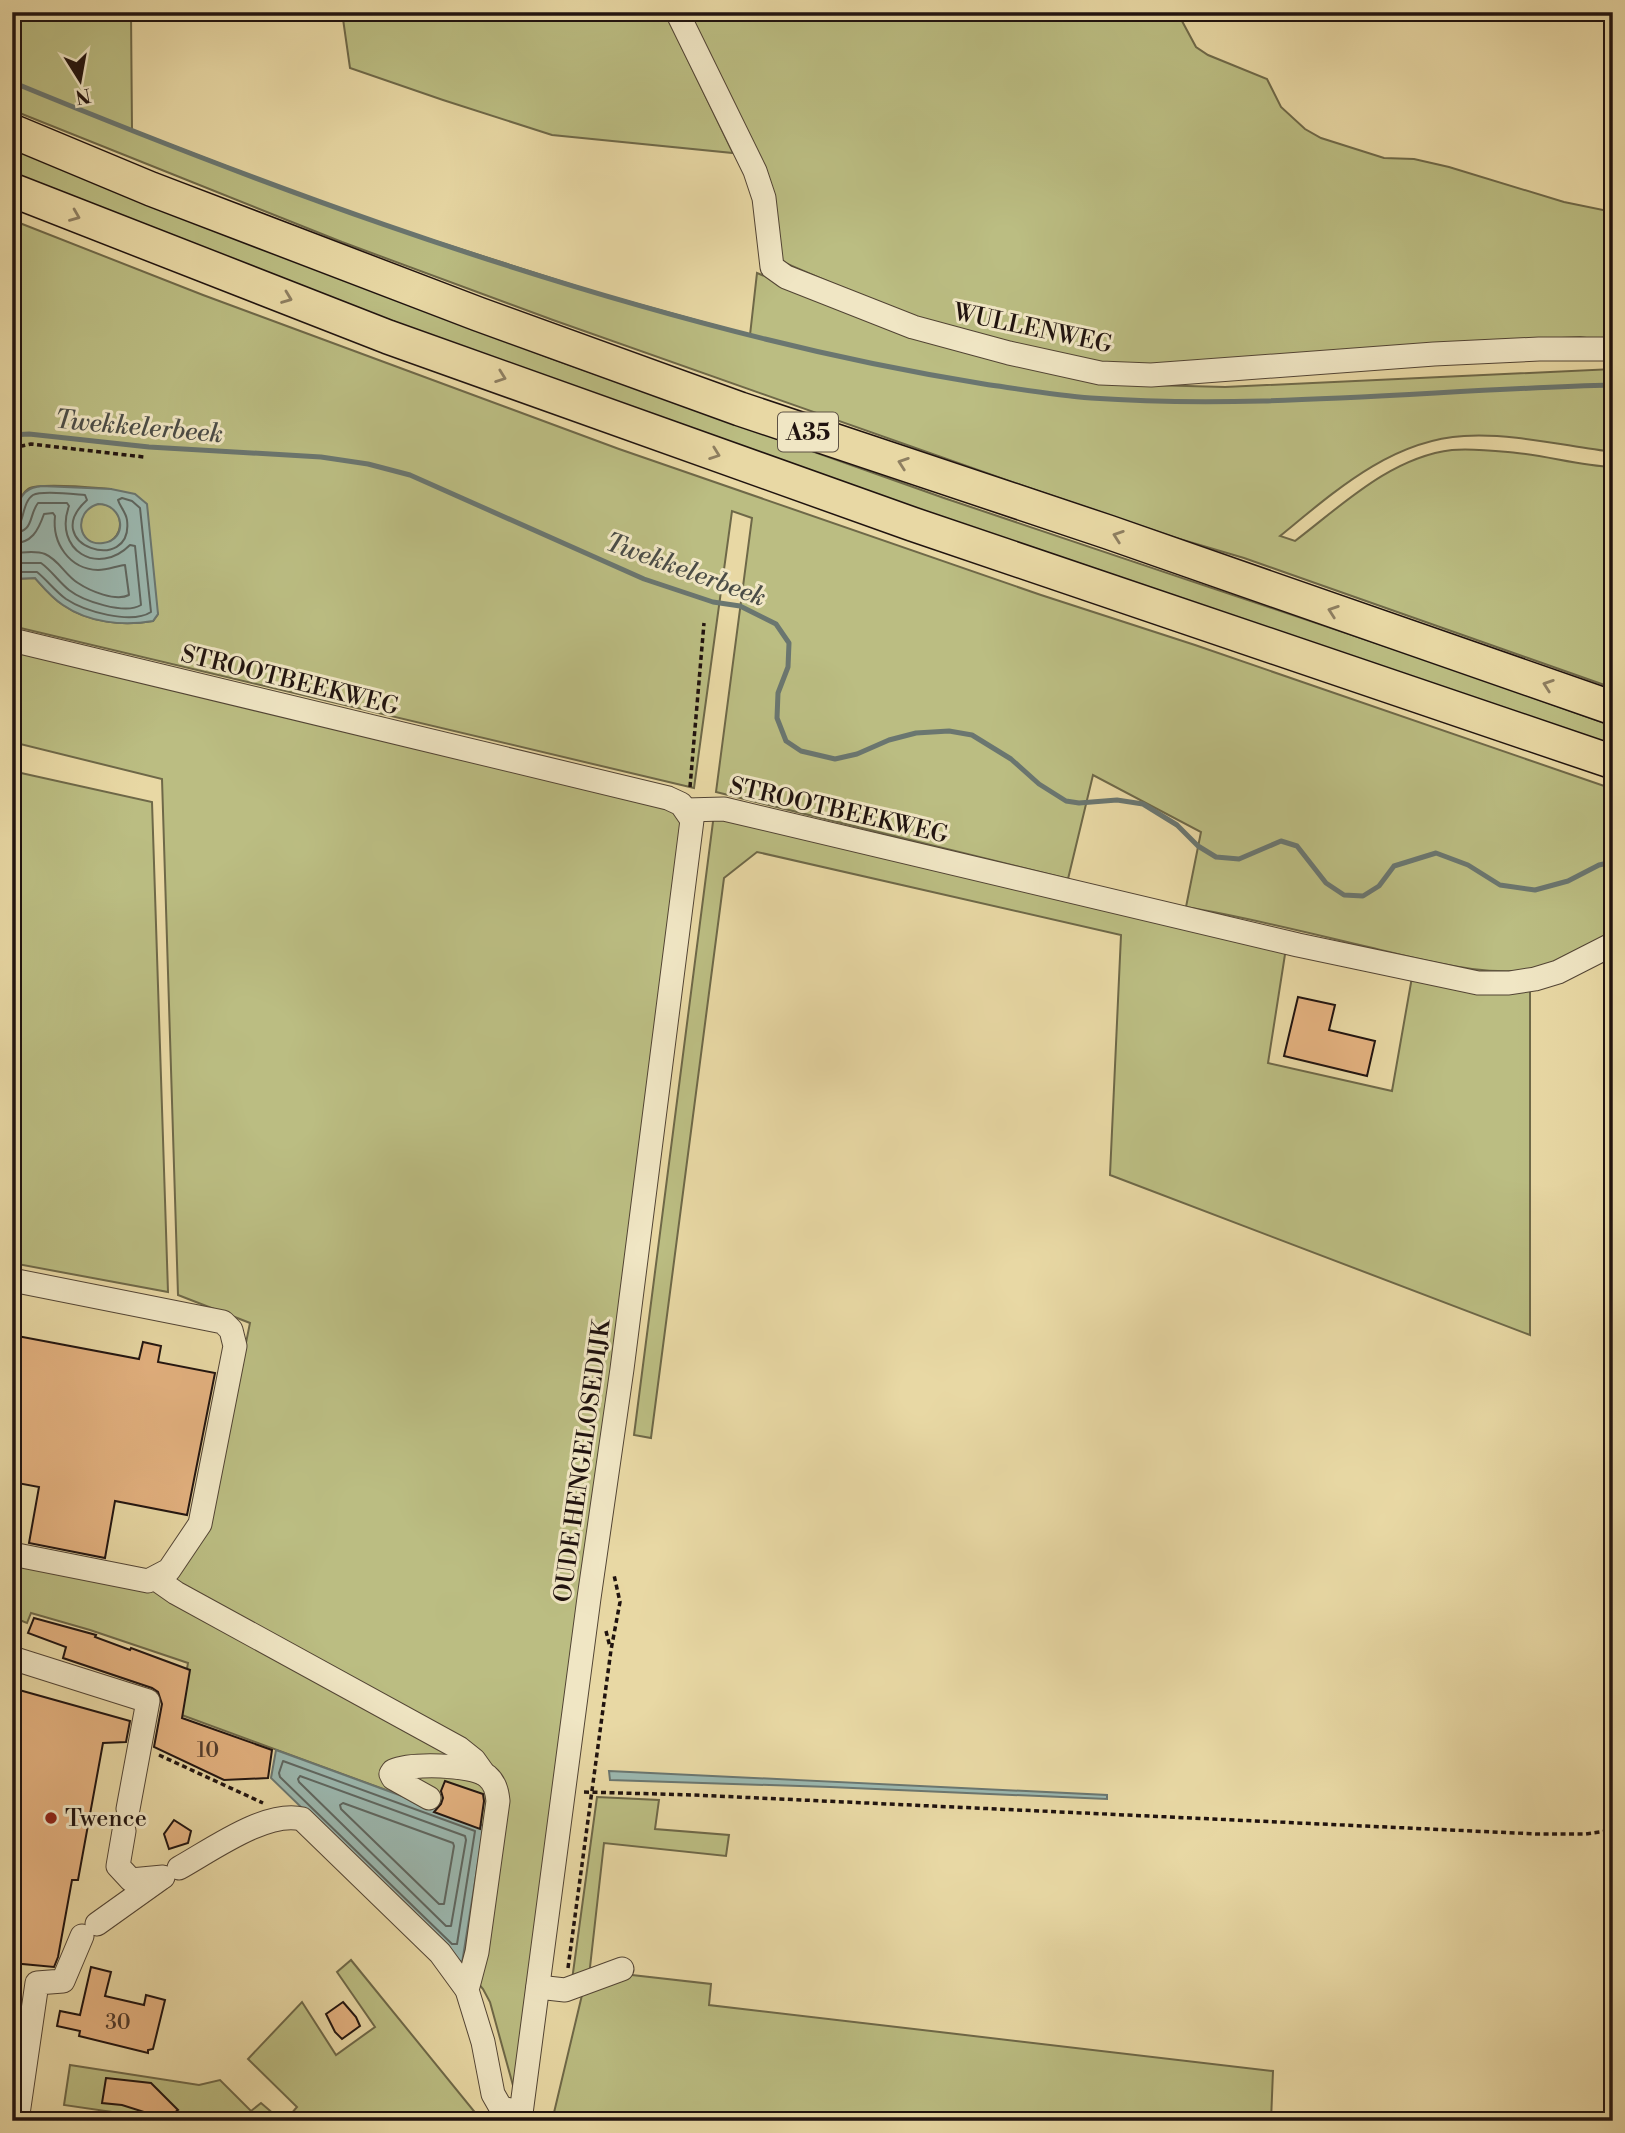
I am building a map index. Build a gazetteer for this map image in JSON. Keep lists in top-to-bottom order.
{
  "streets": {
    "highway": ["A35"],
    "street": ["WULLENWEG", "STROOTBEEKWEG", "OUDE HENGELOSEDIJK"]
  },
  "crossings": [
    ["STROOTBEEKWEG", "OUDE HENGELOSEDIJK"]
  ],
  "water": ["Twekkelerbeek"],
  "places": ["Twence"],
  "house_numbers": ["10", "30"],
  "north": "bottom"
}
